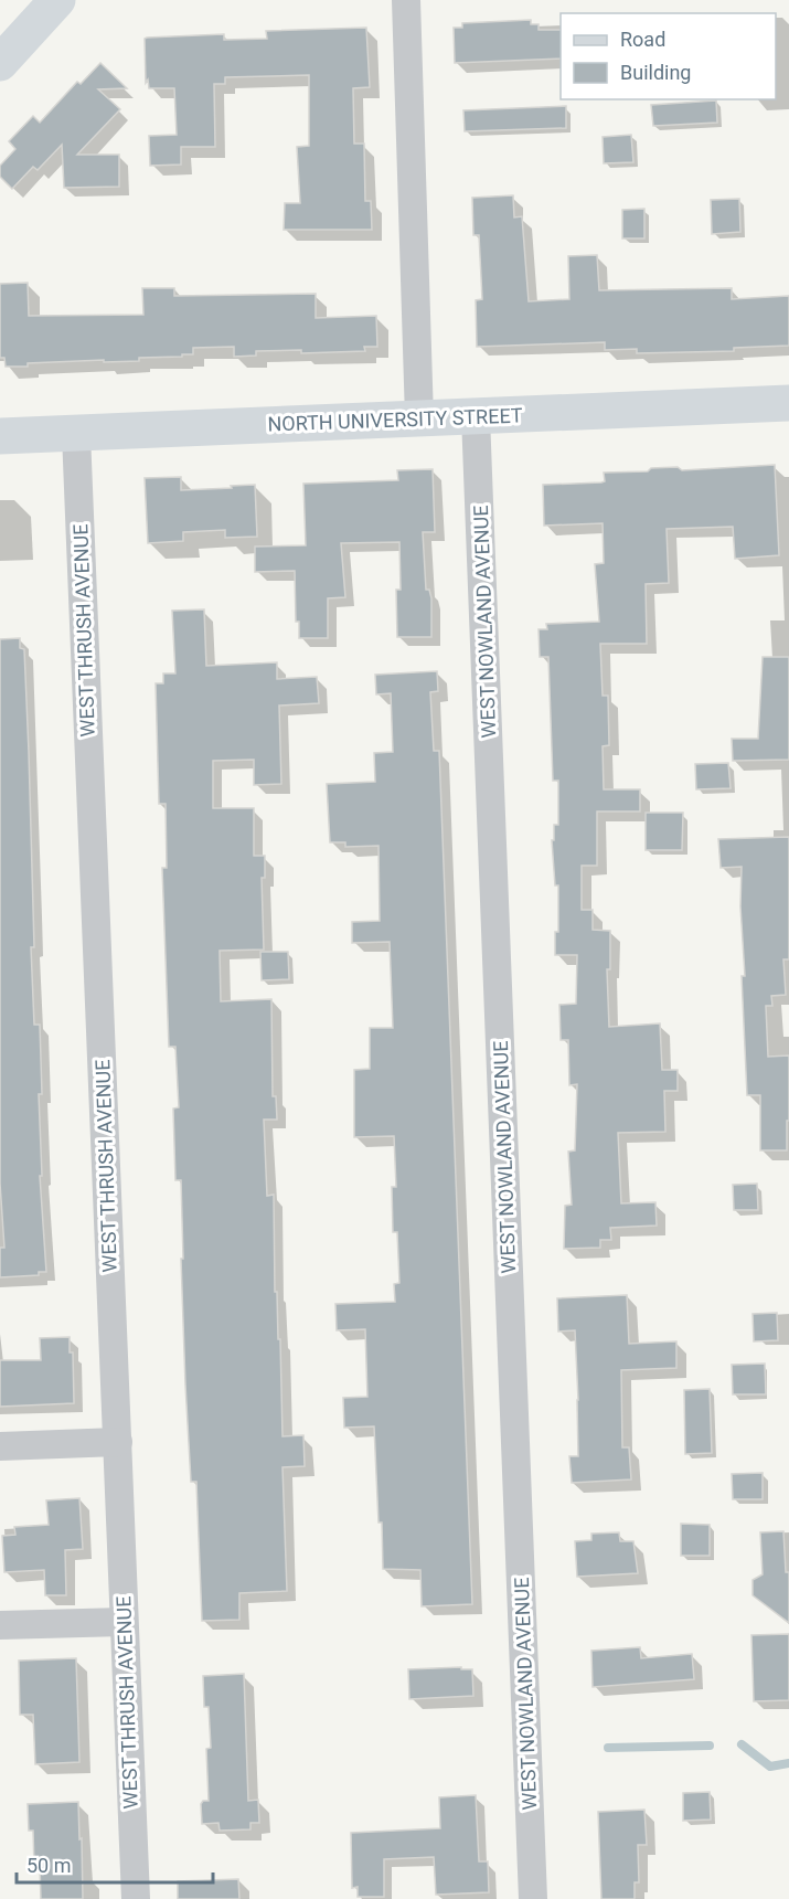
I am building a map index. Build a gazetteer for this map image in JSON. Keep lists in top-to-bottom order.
{
  "streets": {
    "main road": ["NORTH UNIVERSITY STREET"],
    "street": ["WEST NOWLAND AVENUE", "WEST THRUSH AVENUE"]
  },
  "crossings": [
    ["NORTH UNIVERSITY STREET", "WEST NOWLAND AVENUE"],
    ["NORTH UNIVERSITY STREET", "WEST THRUSH AVENUE"]
  ],
  "legend": ["Road", "Building"],
  "scale_bar": "50 m"
}
